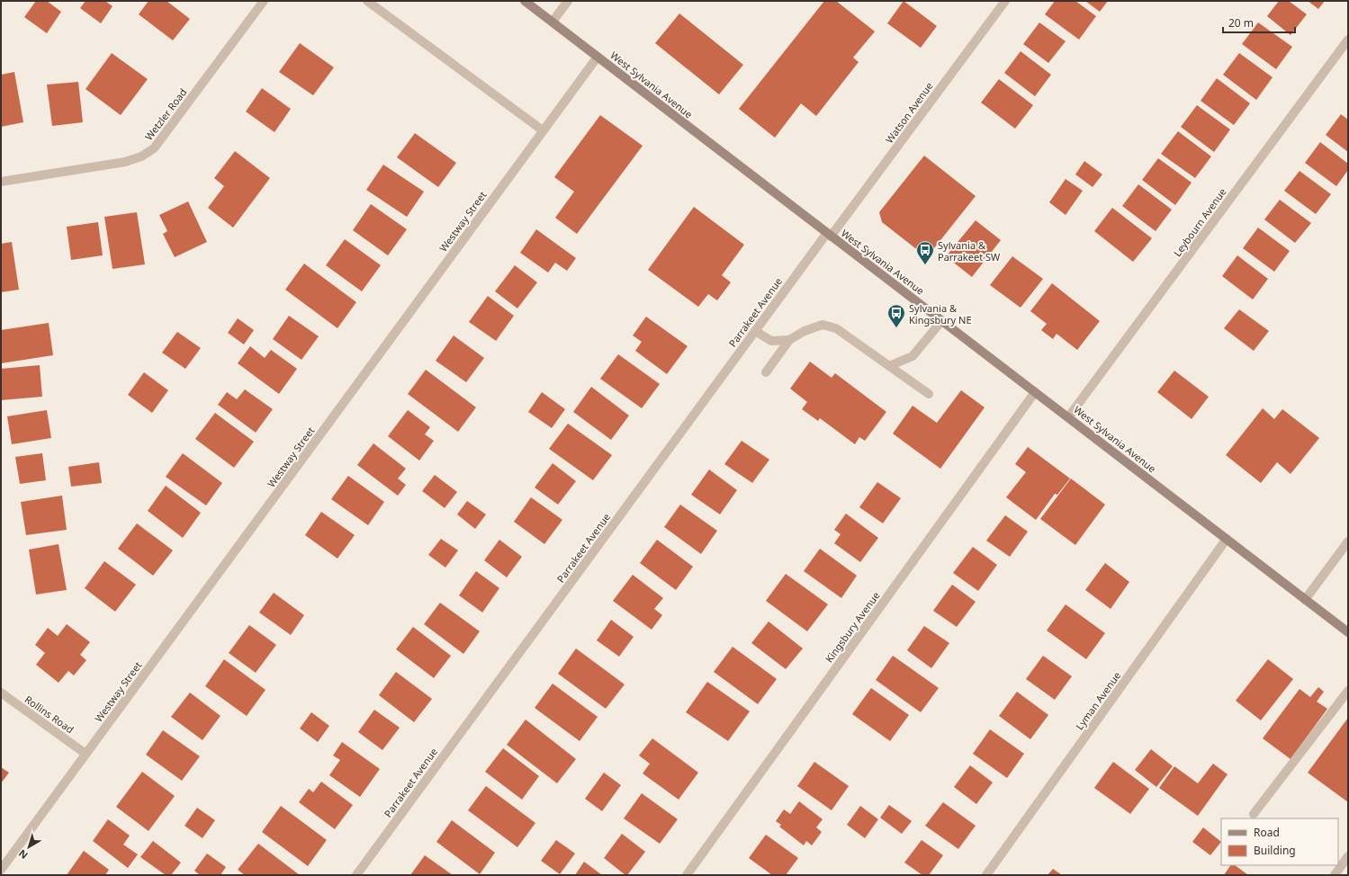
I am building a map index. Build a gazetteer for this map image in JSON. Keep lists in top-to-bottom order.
{
  "streets": {
    "main road": ["West Sylvania Avenue"],
    "street": [
      "Watson Avenue",
      "Wetzler Road",
      "Westway Street",
      "Leybourn Avenue",
      "Parrakeet Avenue",
      "Kingsbury Avenue",
      "Lyman Avenue",
      "Rollins Road"
    ]
  },
  "crossings": [
    ["West Sylvania Avenue", "Watson Avenue"],
    ["West Sylvania Avenue", "Westway Street"],
    ["West Sylvania Avenue", "Leybourn Avenue"],
    ["West Sylvania Avenue", "Parrakeet Avenue"],
    ["West Sylvania Avenue", "Kingsbury Avenue"],
    ["West Sylvania Avenue", "Lyman Avenue"],
    ["Watson Avenue", "Parrakeet Avenue"],
    ["Westway Street", "Rollins Road"]
  ],
  "places": {
    "bus stop": ["Sylvania & Parrakeet SW", "Sylvania & Kingsbury NE"]
  },
  "legend": ["Road", "Building"],
  "scale_bar": "20 m",
  "north": "bottom left"
}
